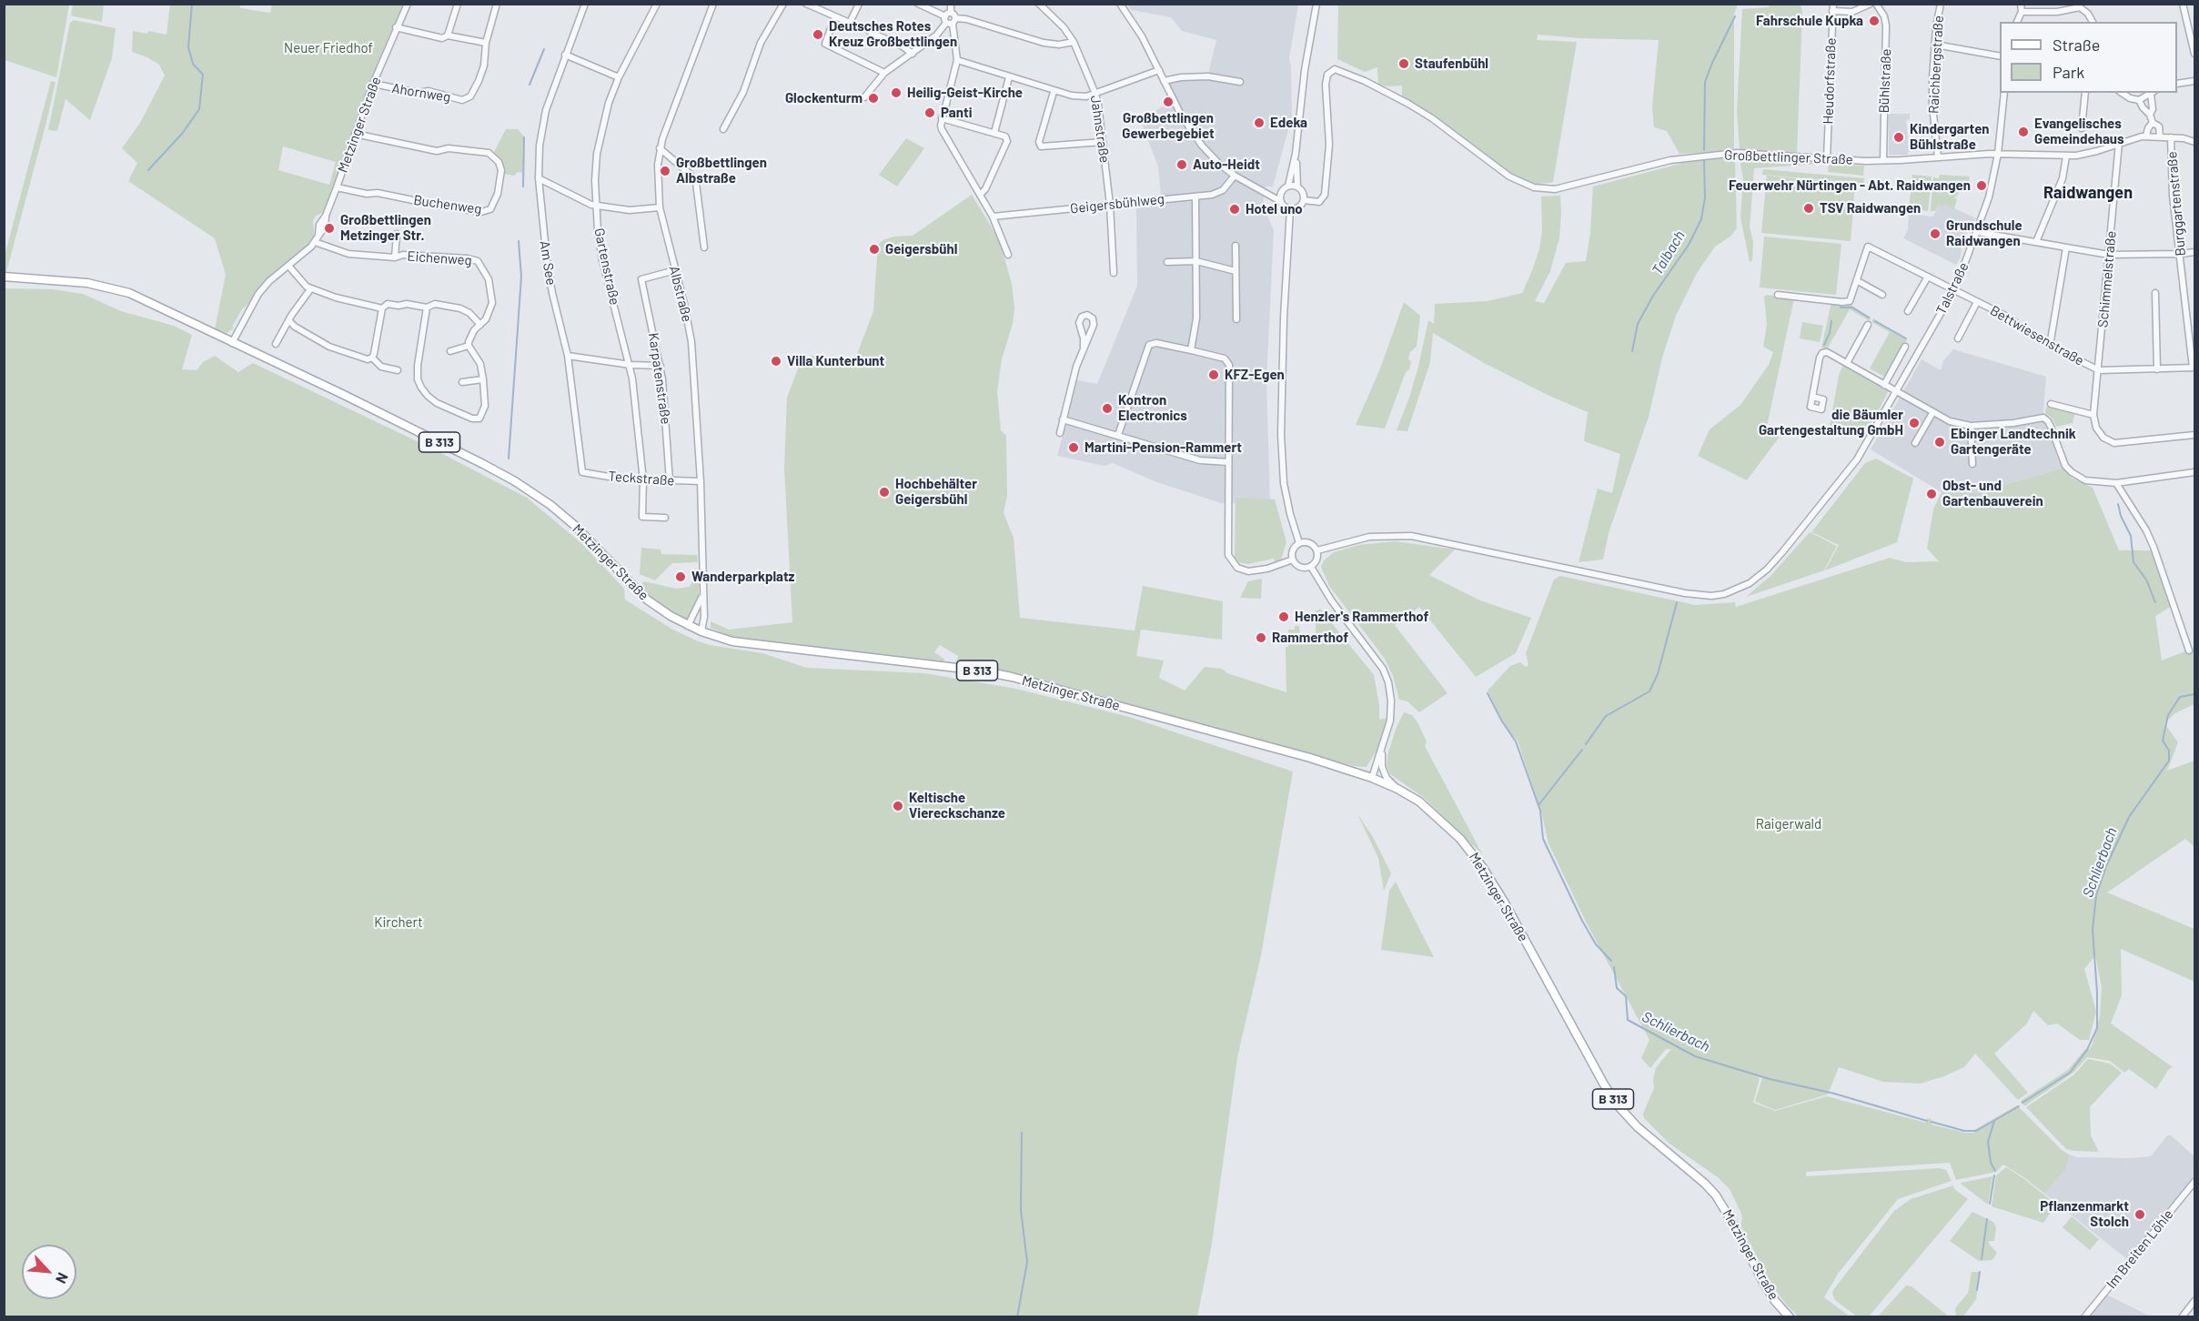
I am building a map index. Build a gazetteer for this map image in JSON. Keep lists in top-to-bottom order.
{
  "streets": {
    "main road": ["Metzinger Straße", "B 313"],
    "street": [
      "Raichbergstraße",
      "Heudorfstraße",
      "Bühlstraße",
      "Ahornweg",
      "Jahnstraße",
      "Großbettlinger Straße",
      "Geigersbühlweg",
      "Burggartenstraße",
      "Buchenweg",
      "Eichenweg",
      "Am See",
      "Gartenstraße",
      "Schimmelstraße",
      "Talstraße",
      "Albstraße",
      "Bettwiesenstraße",
      "Karpatenstraße",
      "Teckstraße",
      "Im Breiten Löhle"
    ]
  },
  "crossings": [
    ["Raichbergstraße", "Großbettlinger Straße"],
    ["Heudorfstraße", "Großbettlinger Straße"],
    ["Bühlstraße", "Großbettlinger Straße"],
    ["Ahornweg", "Metzinger Straße"],
    ["Metzinger Straße", "Buchenweg"],
    ["Metzinger Straße", "Eichenweg"],
    ["Metzinger Straße", "Albstraße"],
    ["Metzinger Straße", "B 313"],
    ["Jahnstraße", "Geigersbühlweg"],
    ["Großbettlinger Straße", "Burggartenstraße"],
    ["Großbettlinger Straße", "Schimmelstraße"],
    ["Großbettlinger Straße", "Talstraße"],
    ["Burggartenstraße", "Bettwiesenstraße"],
    ["Am See", "Teckstraße"],
    ["Gartenstraße", "Teckstraße"],
    ["Schimmelstraße", "Bettwiesenstraße"],
    ["Talstraße", "Bettwiesenstraße"],
    ["Albstraße", "Karpatenstraße"],
    ["Albstraße", "Teckstraße"],
    ["Karpatenstraße", "Teckstraße"]
  ],
  "districts": ["Raidwangen"],
  "water": ["Talbach", "Schlierbach"],
  "parks": ["Neuer Friedhof", "Raigerwald", "Kirchert"],
  "places": [
    "Fahrschule Kupka",
    "Deutsches Rotes Kreuz Großbettlingen",
    "Staufenbühl",
    "Heilig-Geist-Kirche",
    "Glockenturm",
    "Großbettlingen Gewerbegebiet",
    "Panti",
    "Edeka",
    "Evangelisches Gemeindehaus",
    "Kindergarten Bühlstraße",
    "Auto-Heidt",
    "Großbettlingen Albstraße",
    "Feuerwehr Nürtingen - Abt. Raidwangen",
    "TSV Raidwangen",
    "Hotel uno",
    "Großbettlingen Metzinger Str.",
    "Grundschule Raidwangen",
    "Geigersbühl",
    "Villa Kunterbunt",
    "KFZ-Egen",
    "Kontron Electronics",
    "die Bäumler Gartengestaltung GmbH",
    "Ebinger Landtechnik Gartengeräte",
    "Martini-Pension-Rammert",
    "Hochbehälter Geigersbühl",
    "Obst- und Gartenbauverein",
    "Wanderparkplatz",
    "Henzler's Rammerthof",
    "Rammerthof",
    "Keltische Viereckschanze",
    "Pflanzenmarkt Stolch"
  ],
  "legend": ["Straße", "Park"],
  "north": "bottom right"
}
